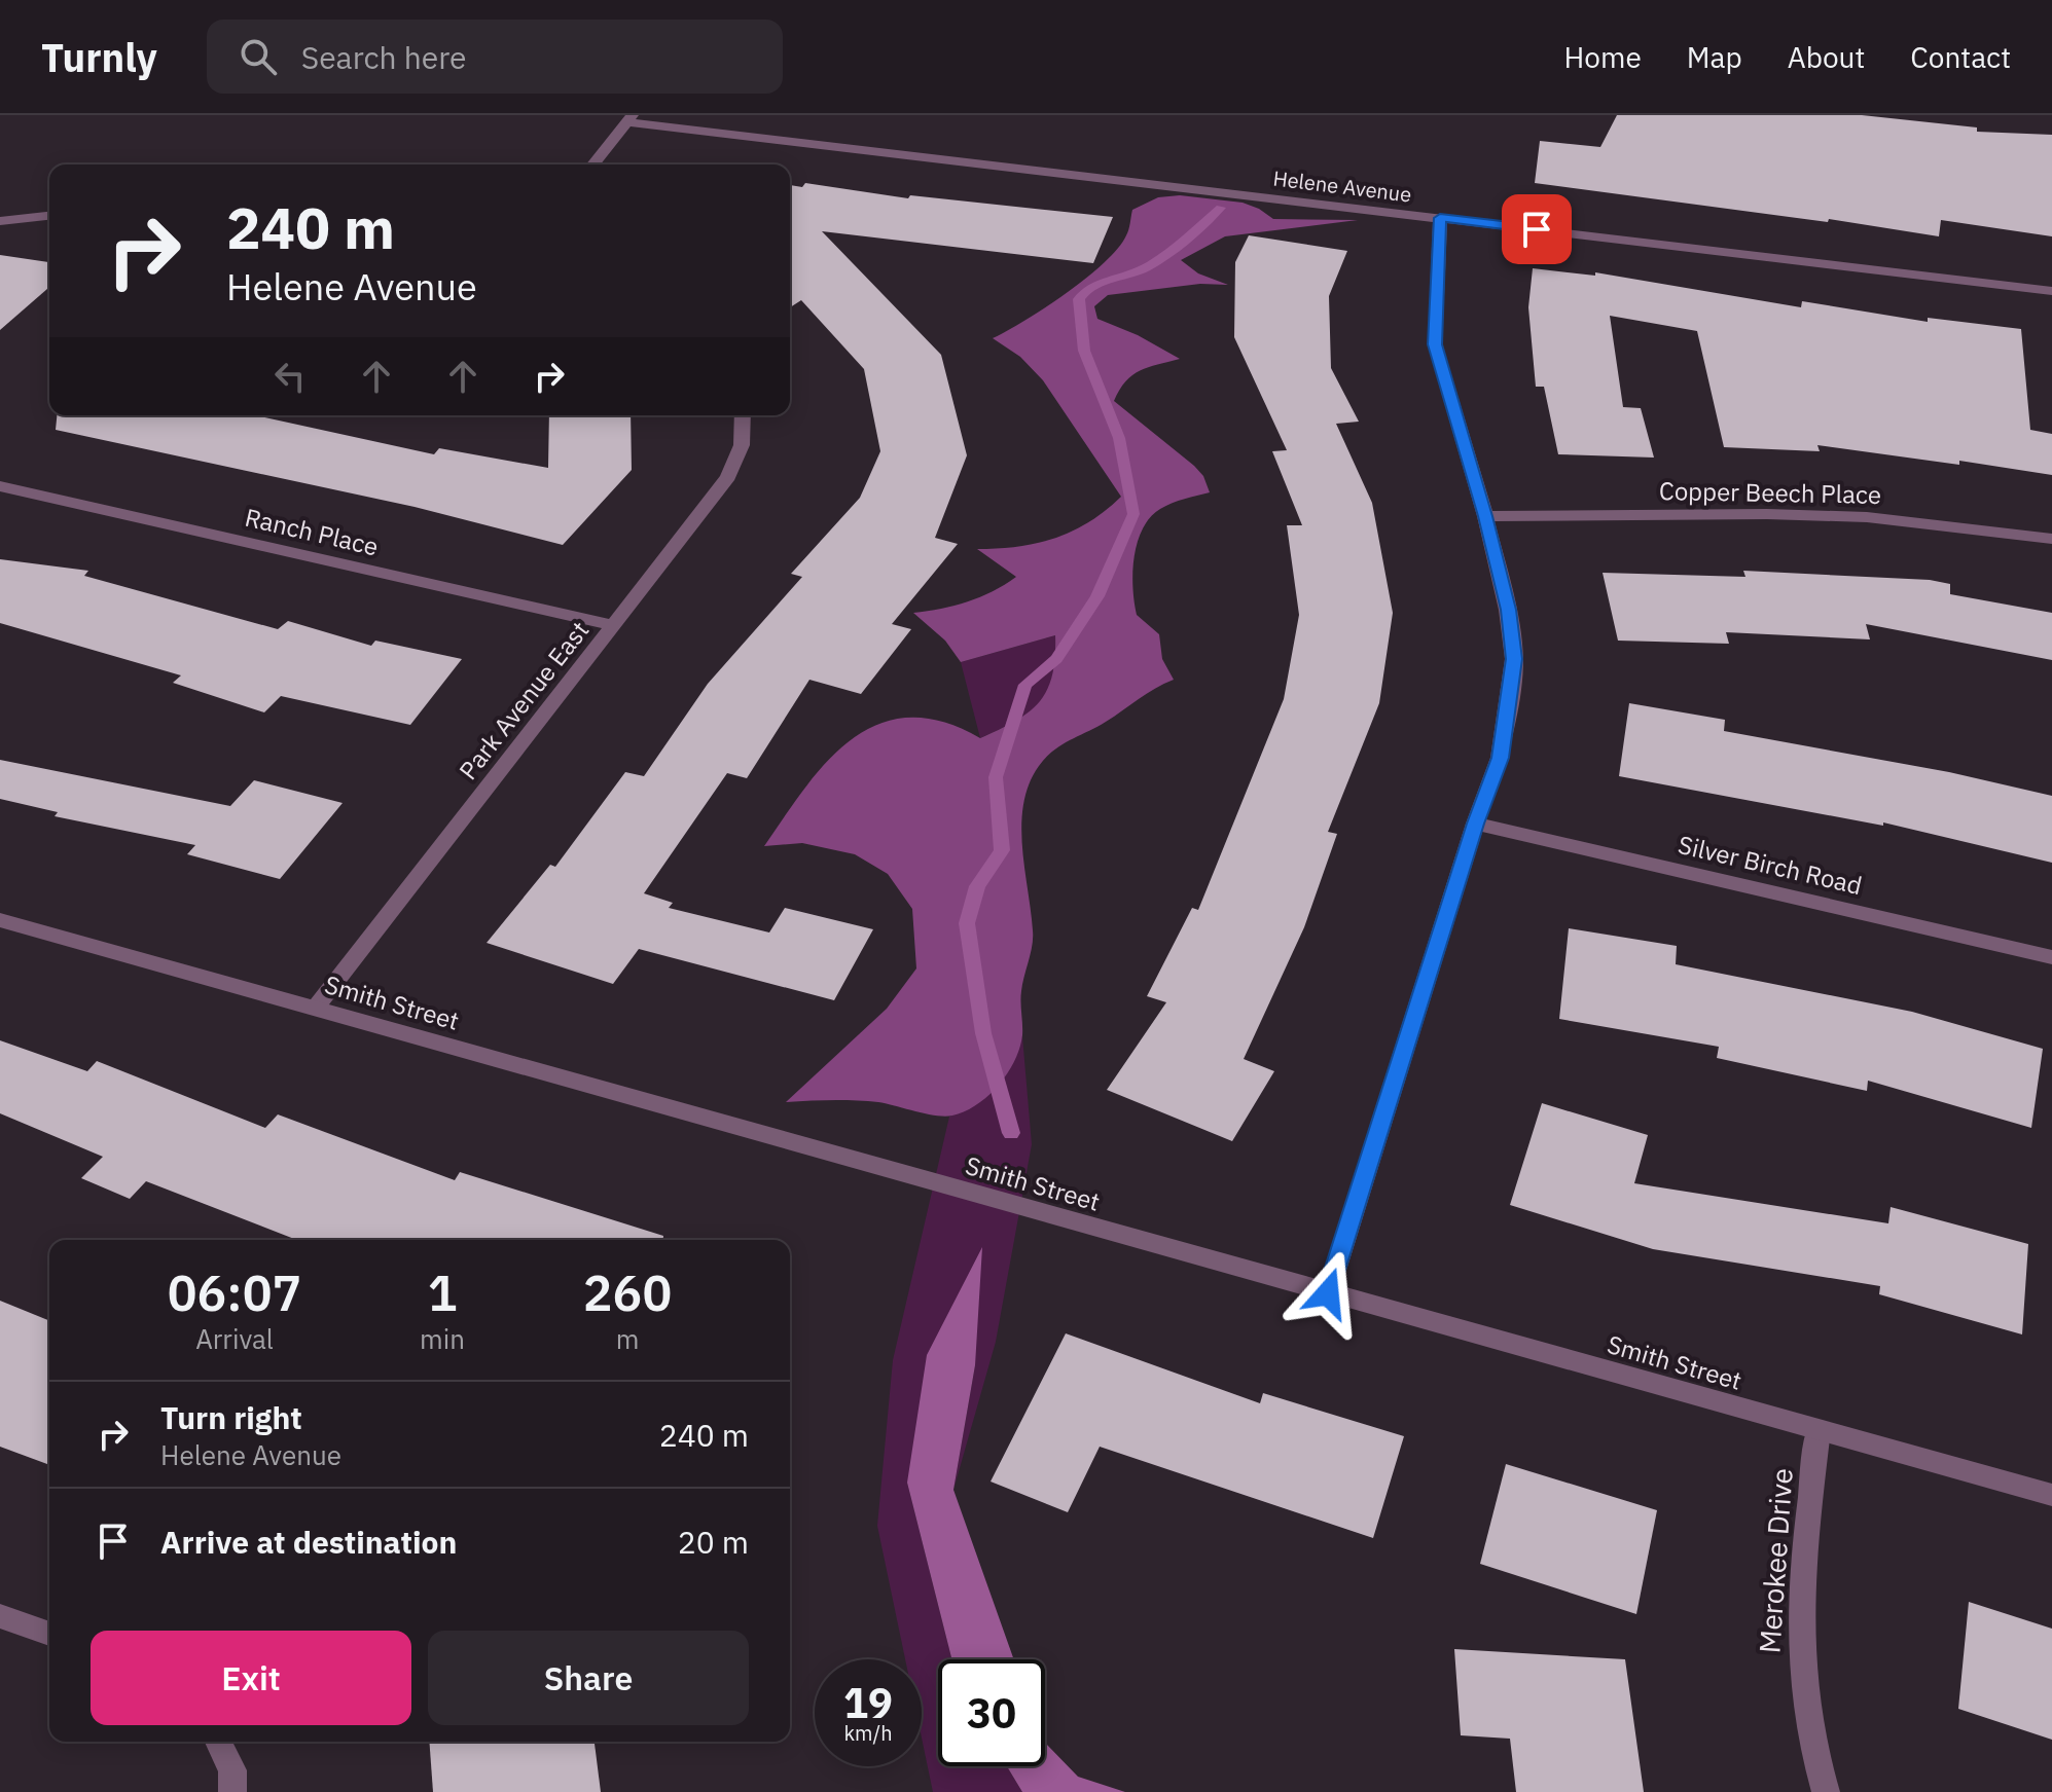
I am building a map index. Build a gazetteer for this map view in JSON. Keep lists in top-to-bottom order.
{
  "streets": {
    "street": [
      "Helene Avenue",
      "Copper Beech Place",
      "Ranch Place",
      "Park Avenue East",
      "Silver Birch Road",
      "Smith Street",
      "Merokee Drive"
    ]
  },
  "crossings": [
    ["Ranch Place", "Park Avenue East"],
    ["Park Avenue East", "Smith Street"],
    ["Smith Street", "Merokee Drive"]
  ],
  "page": {
    "header": "Turnly",
    "search": "Search here",
    "nav": [
      "Home",
      "Map",
      "About",
      "Contact"
    ],
    "turn": ["240 m", "Helene Avenue"],
    "eta": [
      "06:07",
      "Arrival",
      "1",
      "min",
      "260",
      "m"
    ],
    "list": [
      {
        "name": "Turn right",
        "note": "Helene Avenue",
        "value": "240 m"
      },
      {
        "name": "Arrive at destination",
        "value": "20 m"
      }
    ],
    "buttons": ["Exit", "Share"],
    "speed": "19 km/h",
    "limit": "30"
  }
}
